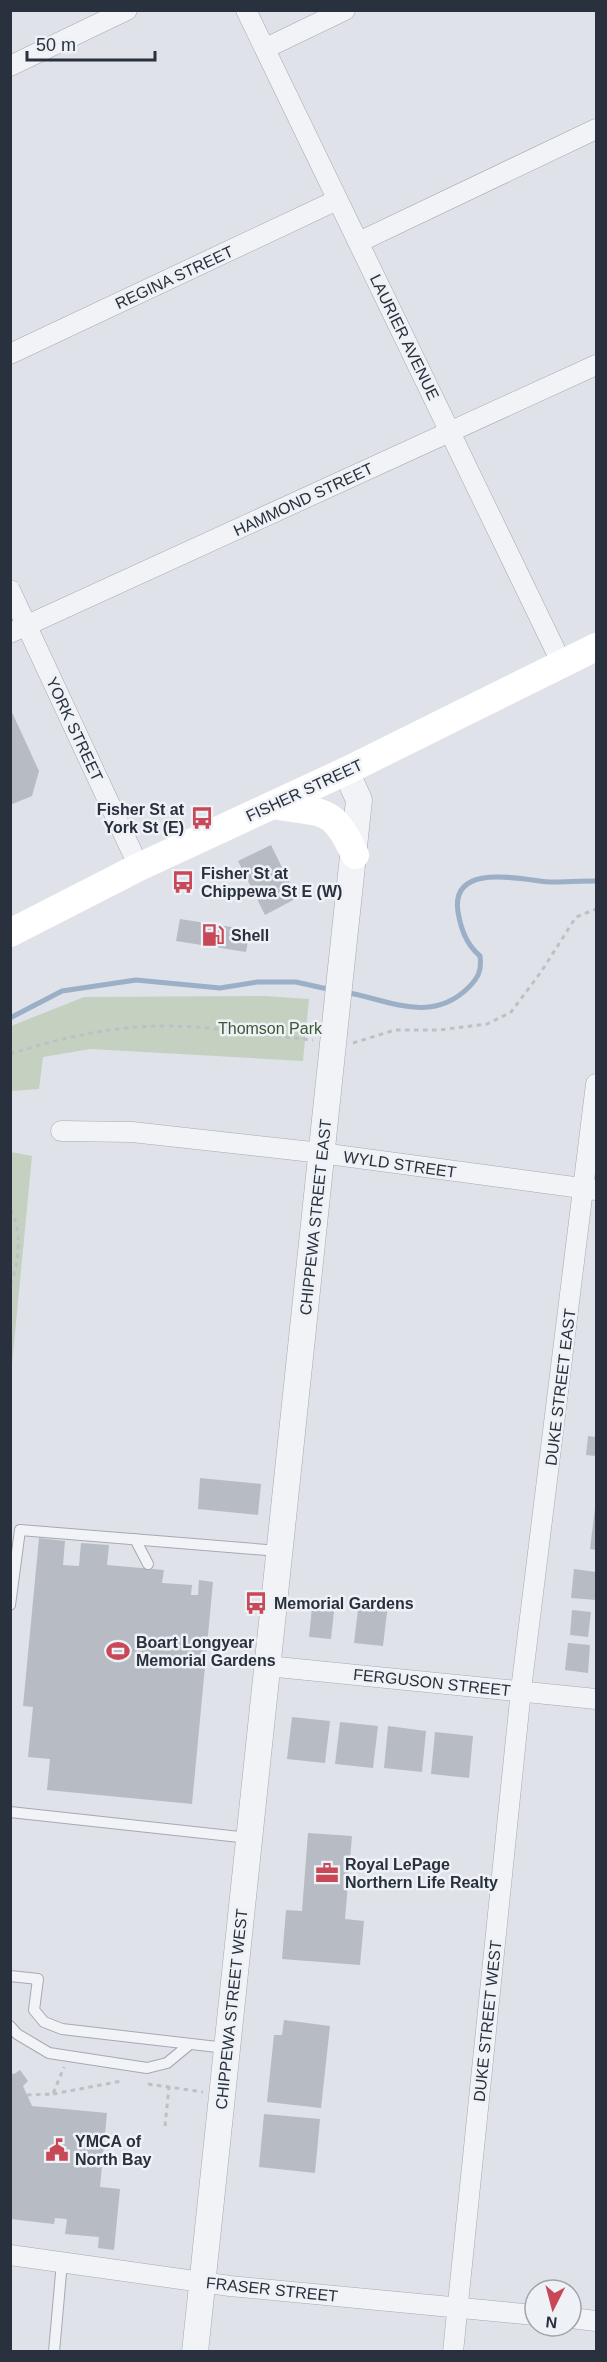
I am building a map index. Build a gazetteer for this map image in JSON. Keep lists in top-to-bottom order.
{
  "streets": {
    "main road": ["FISHER STREET"],
    "street": [
      "REGINA STREET",
      "LAURIER AVENUE",
      "HAMMOND STREET",
      "YORK STREET",
      "WYLD STREET",
      "CHIPPEWA STREET EAST",
      "DUKE STREET EAST",
      "FERGUSON STREET",
      "CHIPPEWA STREET WEST",
      "DUKE STREET WEST",
      "FRASER STREET"
    ]
  },
  "crossings": [
    ["REGINA STREET", "LAURIER AVENUE"],
    ["LAURIER AVENUE", "HAMMOND STREET"],
    ["LAURIER AVENUE", "FISHER STREET"],
    ["HAMMOND STREET", "YORK STREET"],
    ["YORK STREET", "FISHER STREET"],
    ["FISHER STREET", "CHIPPEWA STREET EAST"],
    ["WYLD STREET", "CHIPPEWA STREET EAST"],
    ["WYLD STREET", "DUKE STREET EAST"],
    ["CHIPPEWA STREET EAST", "FERGUSON STREET"],
    ["CHIPPEWA STREET EAST", "CHIPPEWA STREET WEST"],
    ["DUKE STREET EAST", "FERGUSON STREET"],
    ["DUKE STREET EAST", "DUKE STREET WEST"],
    ["FERGUSON STREET", "CHIPPEWA STREET WEST"],
    ["FERGUSON STREET", "DUKE STREET WEST"],
    ["CHIPPEWA STREET WEST", "FRASER STREET"],
    ["DUKE STREET WEST", "FRASER STREET"]
  ],
  "parks": ["Thomson Park"],
  "places": {
    "bus stop": ["Fisher St at York St (E)", "Fisher St at Chippewa St E (W)", "Memorial Gardens"],
    "fuel station": ["Shell"],
    "sports": ["Boart Longyear Memorial Gardens"],
    "office": ["Royal LePage Northern Life Realty"],
    "public building": ["YMCA of North Bay"]
  },
  "scale_bar": "50 m",
  "north": "bottom"
}
